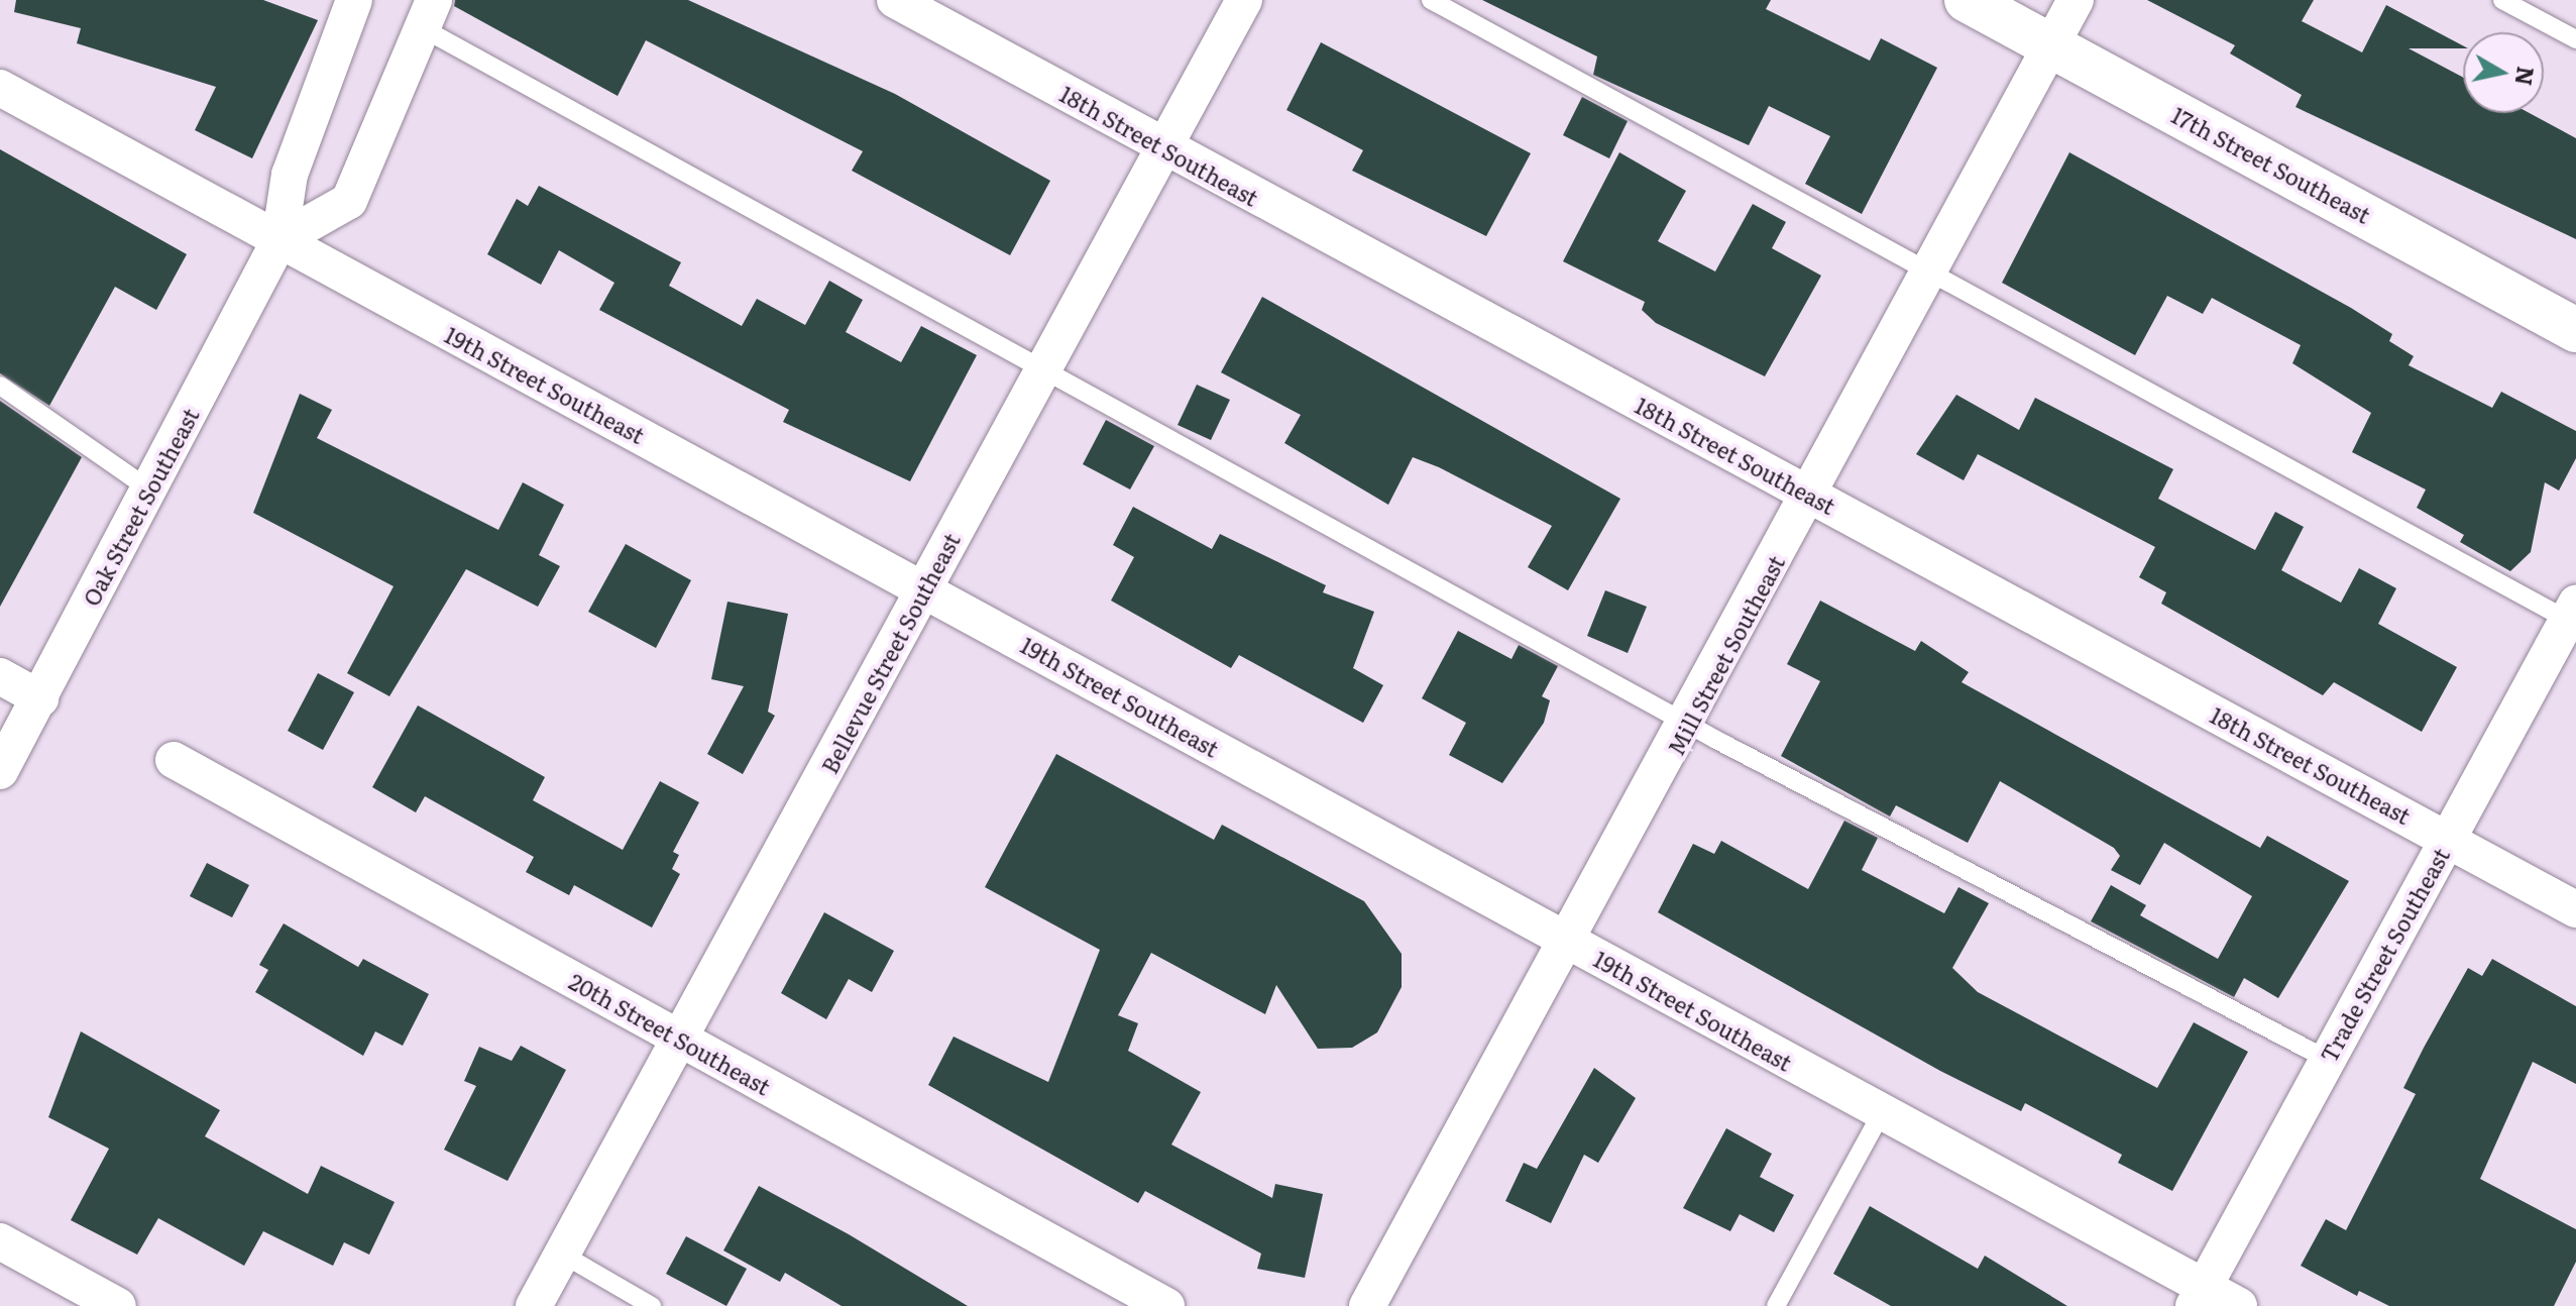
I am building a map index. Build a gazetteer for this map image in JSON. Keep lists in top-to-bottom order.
{
  "streets": {
    "main road": ["17th Street Southeast"],
    "street": [
      "18th Street Southeast",
      "19th Street Southeast",
      "Oak Street Southeast",
      "Bellevue Street Southeast",
      "Mill Street Southeast",
      "Trade Street Southeast",
      "20th Street Southeast"
    ]
  },
  "crossings": [
    ["18th Street Southeast", "Bellevue Street Southeast"],
    ["18th Street Southeast", "Mill Street Southeast"],
    ["18th Street Southeast", "Trade Street Southeast"],
    ["17th Street Southeast", "Mill Street Southeast"],
    ["19th Street Southeast", "Oak Street Southeast"],
    ["19th Street Southeast", "Bellevue Street Southeast"],
    ["19th Street Southeast", "Mill Street Southeast"],
    ["19th Street Southeast", "Trade Street Southeast"],
    ["Bellevue Street Southeast", "20th Street Southeast"]
  ],
  "north": "right"
}
